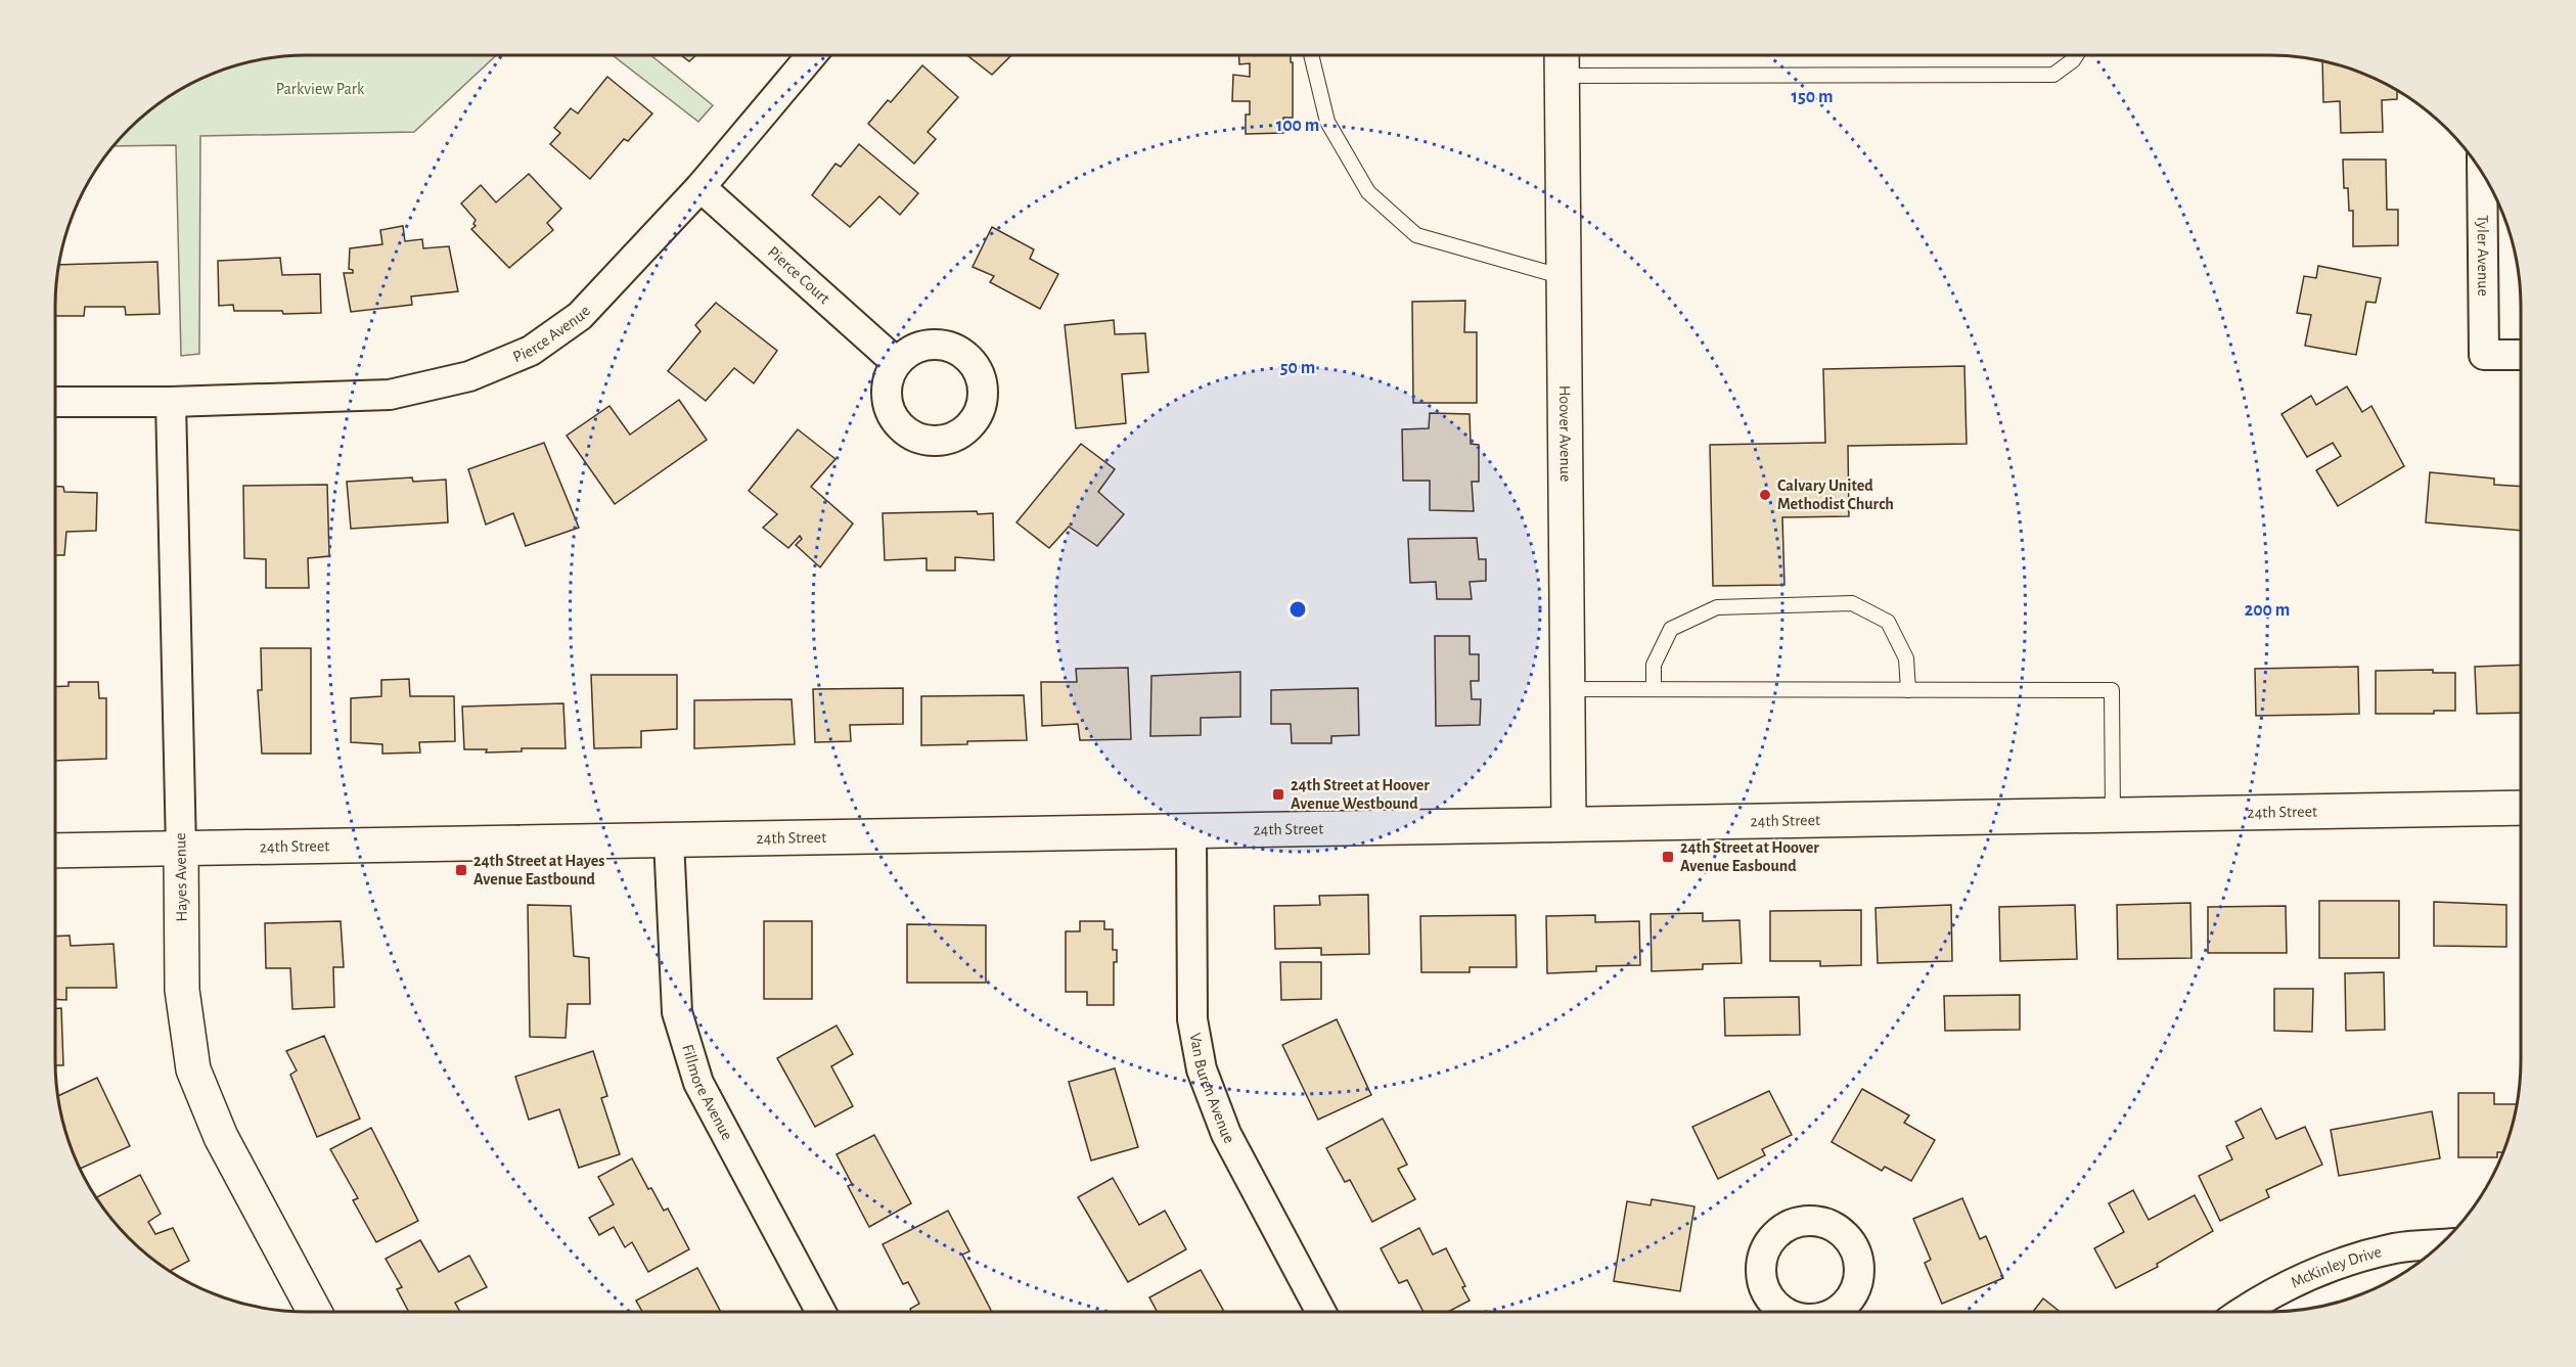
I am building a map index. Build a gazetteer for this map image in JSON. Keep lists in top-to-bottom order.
{
  "streets": {
    "main road": ["Hoover Avenue", "24th Street", "Hayes Avenue"],
    "street": [
      "Tyler Avenue",
      "Pierce Court",
      "Pierce Avenue",
      "Van Buren Avenue",
      "Fillmore Avenue",
      "McKinley Drive"
    ]
  },
  "crossings": [
    ["Pierce Court", "Pierce Avenue"],
    ["Pierce Avenue", "Hayes Avenue"],
    ["Hoover Avenue", "24th Street"],
    ["24th Street", "Hayes Avenue"],
    ["24th Street", "Van Buren Avenue"],
    ["24th Street", "Fillmore Avenue"]
  ],
  "parks": ["Parkview Park"],
  "places": {
    "other": ["Calvary United Methodist Church"],
    "transit": ["24th Street at Hoover Avenue Westbound", "24th Street at Hoover Avenue Easbound", "24th Street at Hayes Avenue Eastbound"]
  },
  "rings": [
    "150 m",
    "100 m",
    "50 m",
    "200 m"
  ]
}
